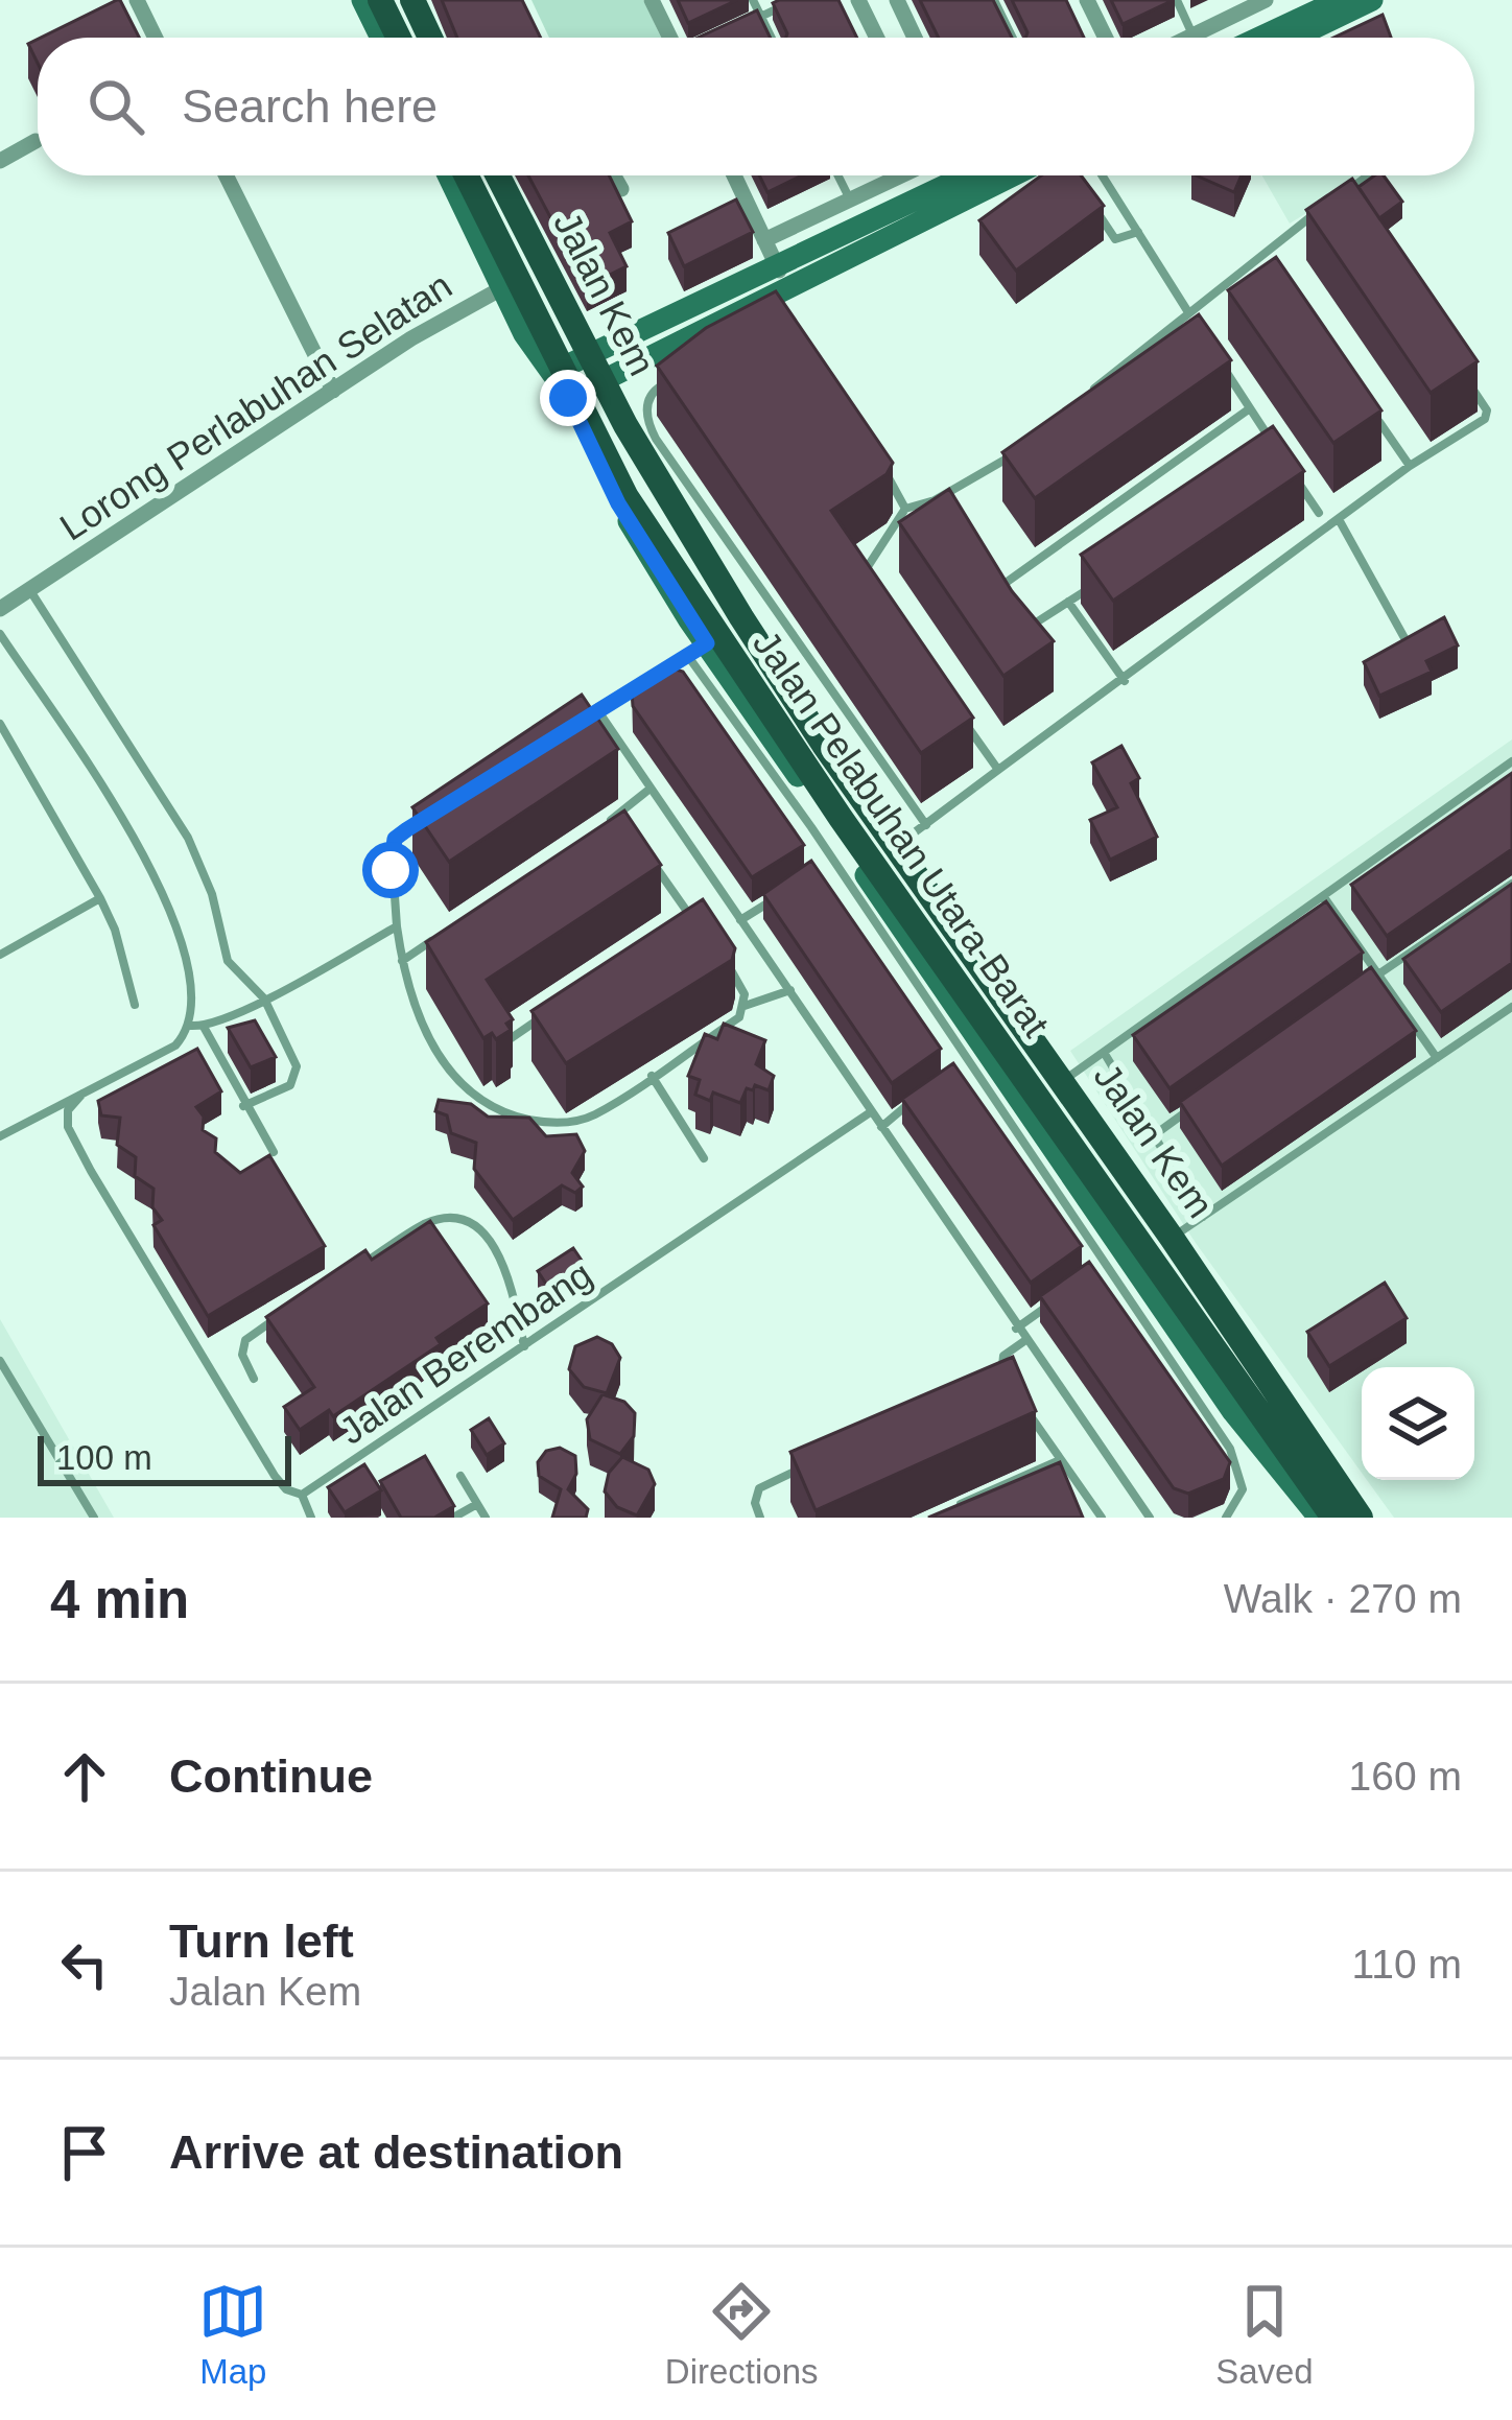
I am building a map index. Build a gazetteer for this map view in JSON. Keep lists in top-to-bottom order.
{
  "streets": {
    "main road": ["Jalan Pelabuhan Utara-Barat"],
    "street": ["Jalan Kem", "Lorong Perlabuhan Selatan"],
    "lane": ["Jalan Berembang"]
  },
  "crossings": [
    ["Jalan Kem", "Lorong Perlabuhan Selatan"],
    ["Jalan Kem", "Jalan Pelabuhan Utara-Barat"]
  ],
  "scale_bar": "100 m",
  "page": {
    "search": "Search here",
    "scale": "100 m",
    "heading": ["4 min", "Walk · 270 m"],
    "list": [
      ["Continue", "160 m"],
      ["Turn left", "Jalan Kem", "110 m"],
      "Arrive at destination"
    ],
    "nav": ["Map", "Directions", "Saved"]
  }
}
